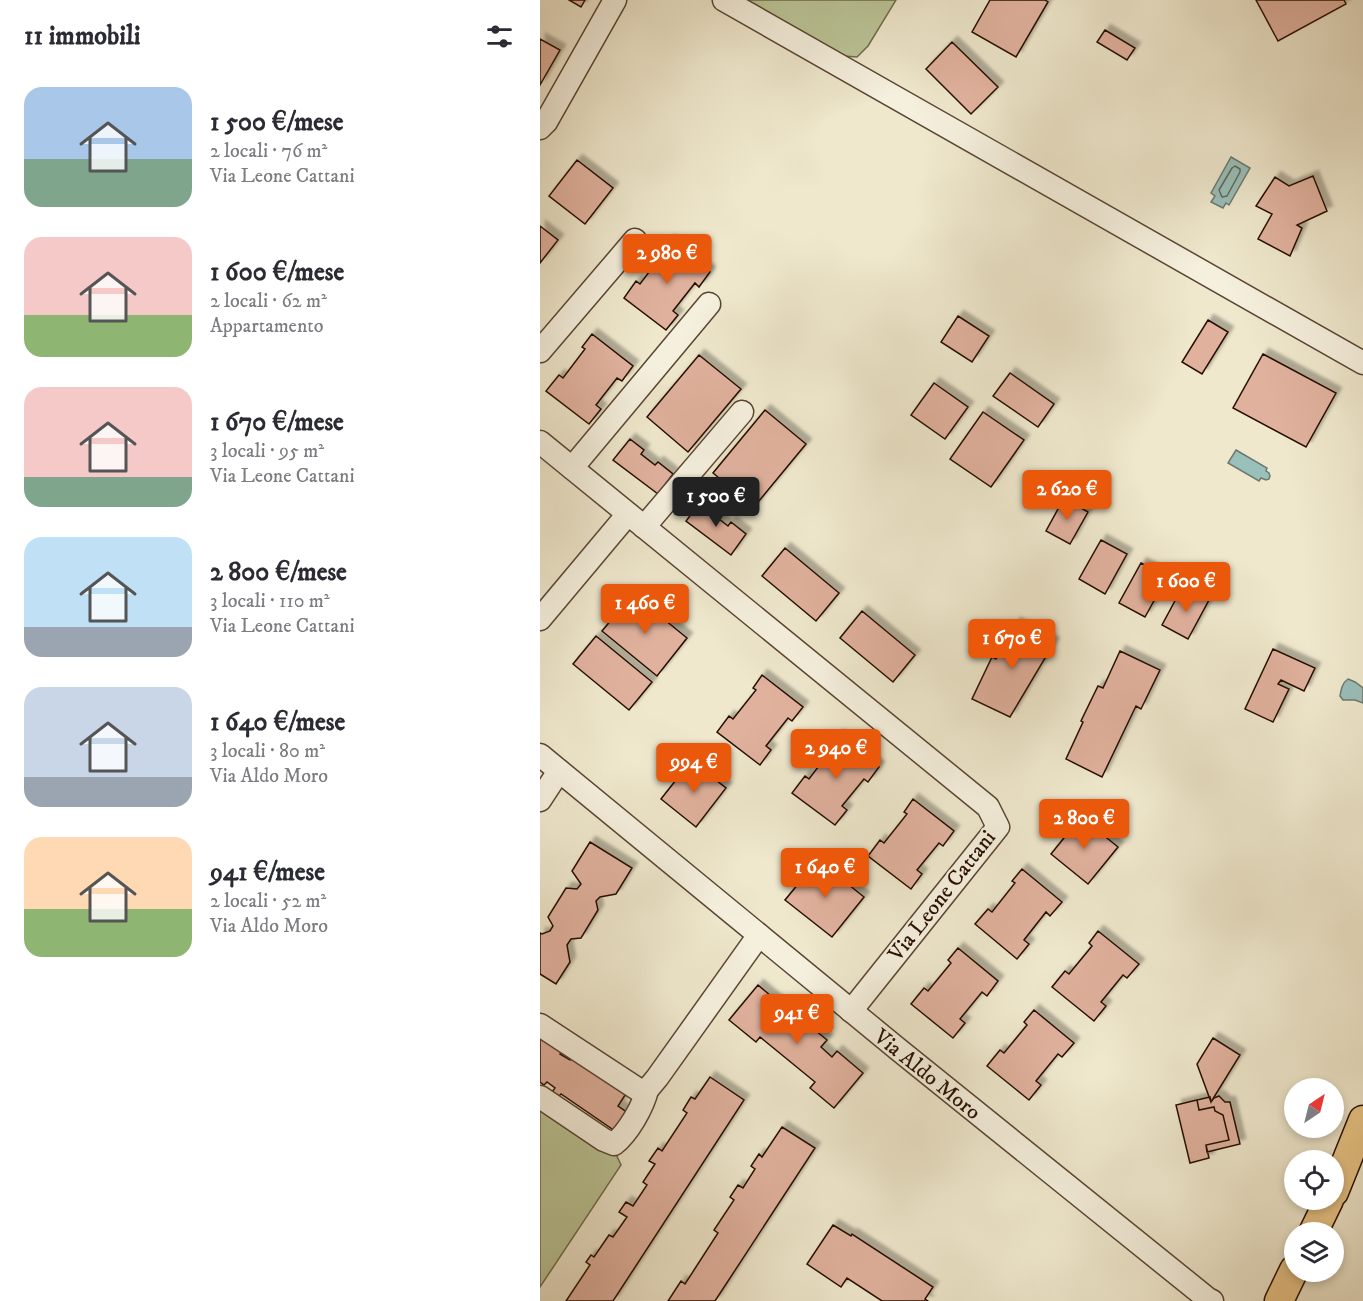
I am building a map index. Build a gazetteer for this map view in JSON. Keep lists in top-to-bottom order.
{
  "streets": {
    "street": ["Via Leone Cattani", "Via Aldo Moro"]
  },
  "crossings": [
    ["Via Leone Cattani", "Via Aldo Moro"]
  ],
  "north": "top right",
  "page": {
    "heading": "11 immobili",
    "list": [
      {
        "name": "1 500 €/mese",
        "note": "2 locali · 76 m² · Via Leone Cattani"
      },
      {
        "name": "1 600 €/mese",
        "note": "2 locali · 62 m² · Appartamento"
      },
      {
        "name": "1 670 €/mese",
        "note": "3 locali · 95 m² · Via Leone Cattani"
      },
      {
        "name": "2 800 €/mese",
        "note": "3 locali · 110 m² · Via Leone Cattani"
      },
      {
        "name": "1 640 €/mese",
        "note": "3 locali · 80 m² · Via Aldo Moro"
      },
      {
        "name": "941 €/mese",
        "note": "2 locali · 52 m² · Via Aldo Moro"
      }
    ],
    "price": [
      "2 980 €",
      "2 620 €",
      "1 500 €",
      "1 600 €",
      "1 460 €",
      "1 670 €",
      "2 940 €",
      "994 €",
      "2 800 €",
      "1 640 €",
      "941 €"
    ]
  }
}
